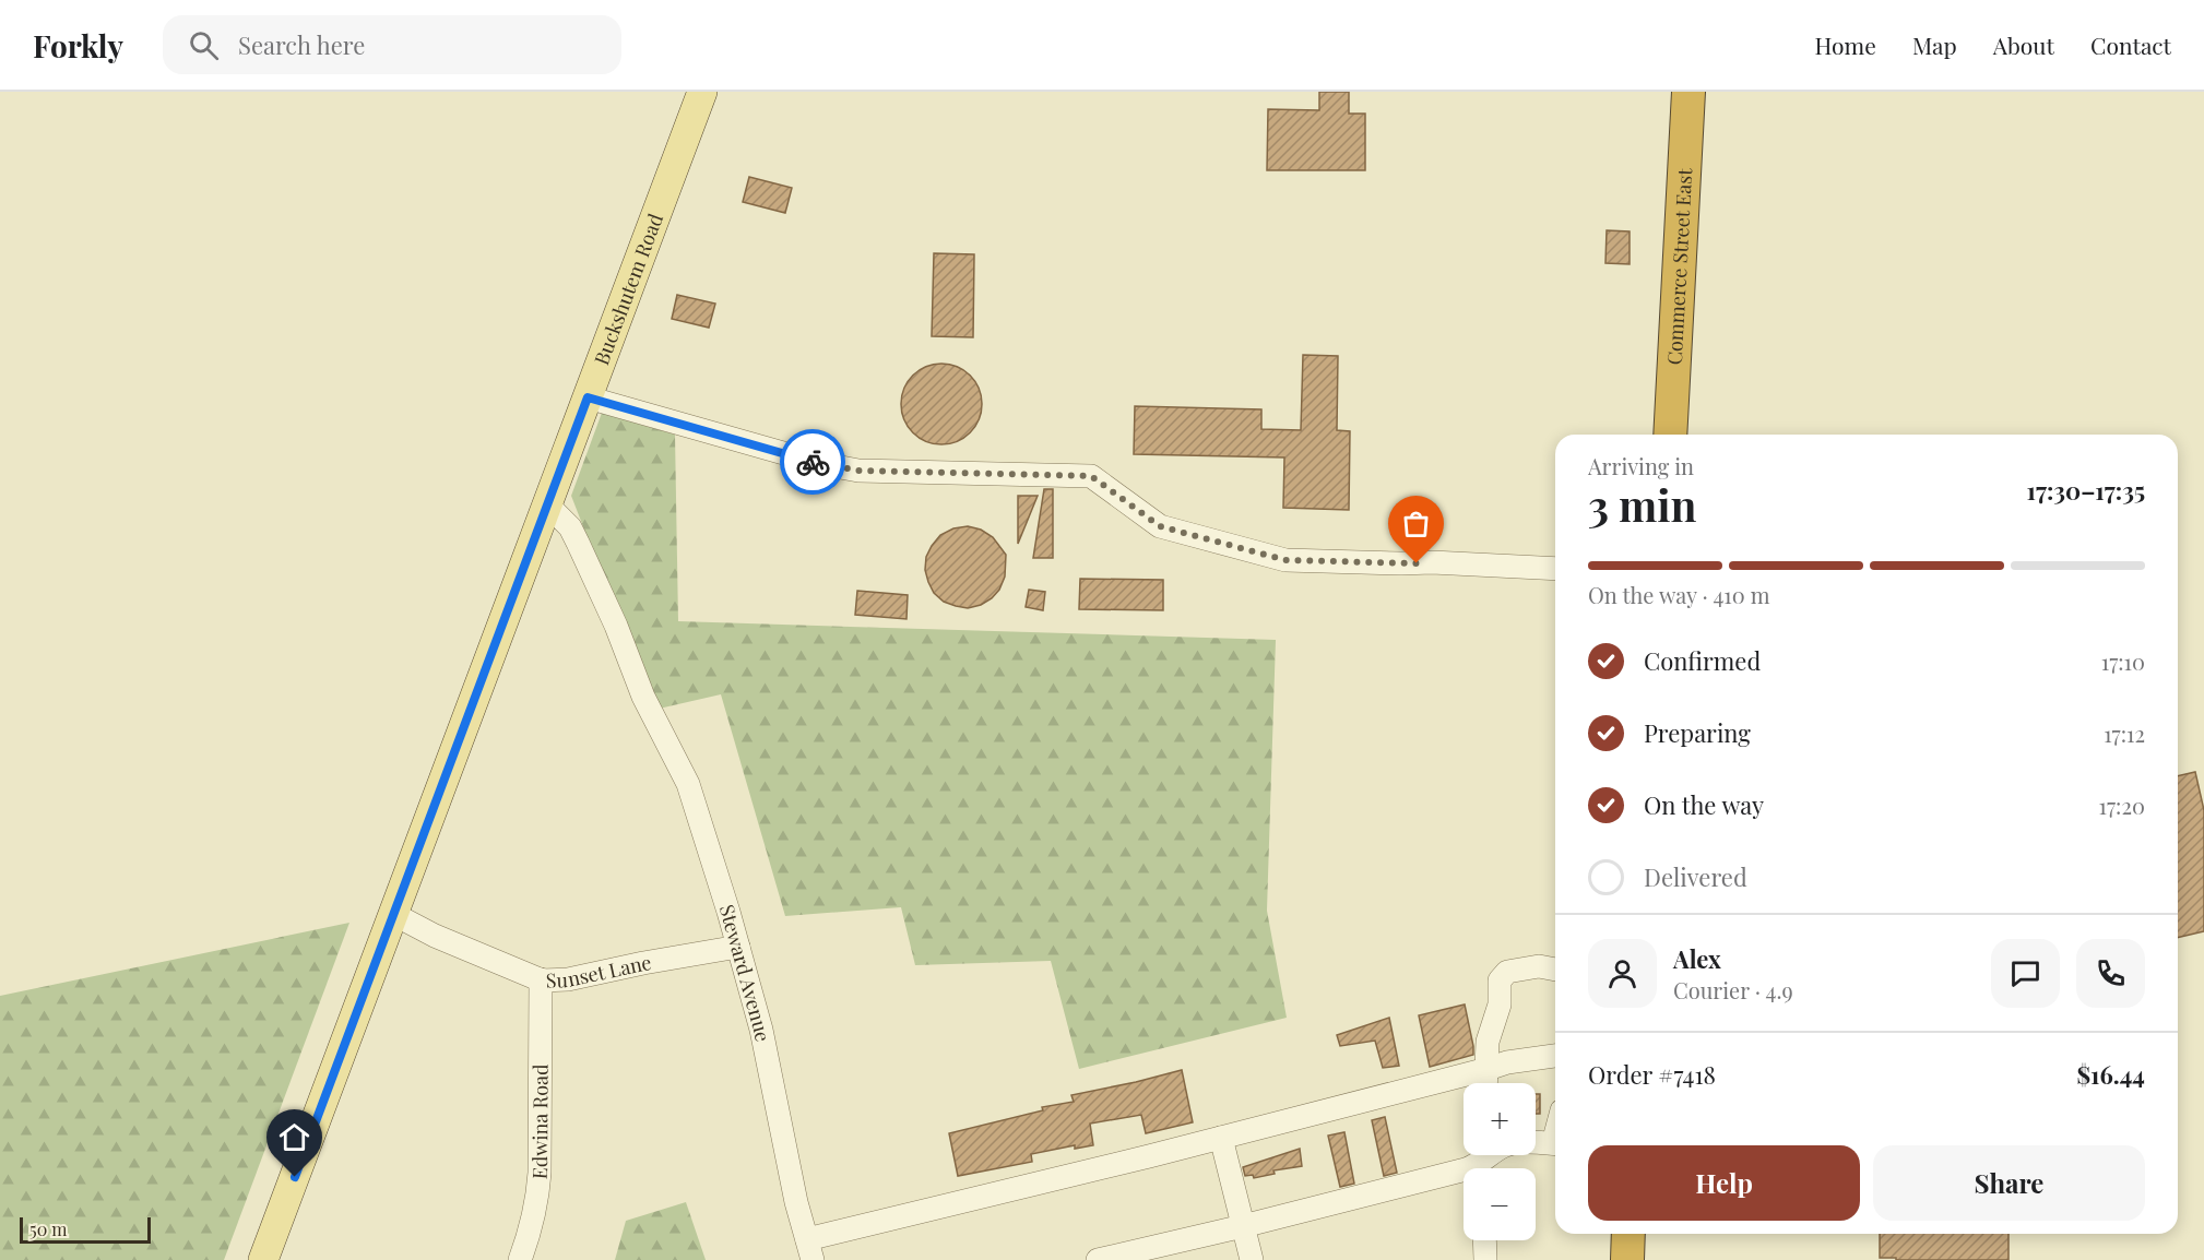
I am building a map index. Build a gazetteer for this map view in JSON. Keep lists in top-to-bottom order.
{
  "streets": {
    "highway": ["Commerce Street East"],
    "main road": ["Buckshutem Road"],
    "street": ["Sunset Lane", "Steward Avenue", "Edwina Road"]
  },
  "crossings": [
    ["Buckshutem Road", "Sunset Lane"],
    ["Buckshutem Road", "Steward Avenue"],
    ["Sunset Lane", "Steward Avenue"],
    ["Sunset Lane", "Edwina Road"]
  ],
  "scale_bar": "50 m",
  "page": {
    "header": "Forkly",
    "search": "Search here",
    "nav": [
      "Home",
      "Map",
      "About",
      "Contact"
    ],
    "heading": ["3 min", "Arriving in", "17:30–17:35"],
    "panel": [
      "Alex",
      "Courier · 4.9",
      "Order #7418",
      "$16.44"
    ],
    "bar": "On the way · 410 m",
    "list": [
      ["Confirmed", "17:10"],
      ["Preparing", "17:12"],
      ["On the way", "17:20"],
      "Delivered"
    ],
    "map_buttons": ["+", "−"],
    "buttons": ["Help", "Share"],
    "scale": "50 m"
  }
}
